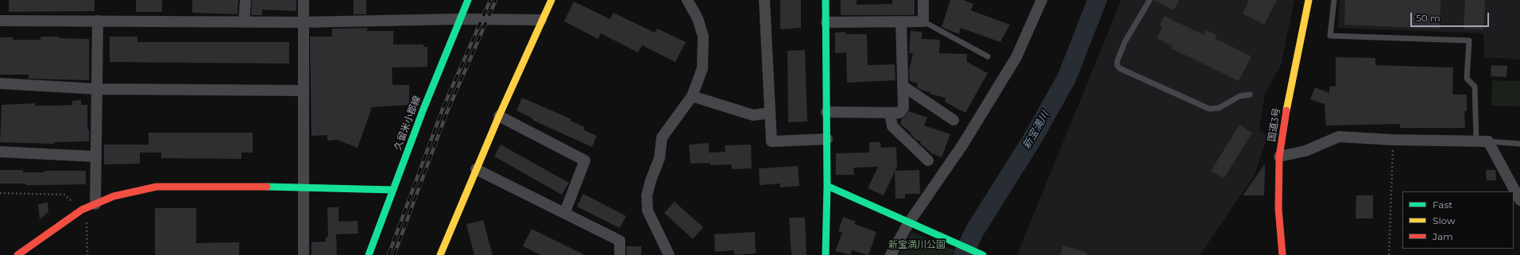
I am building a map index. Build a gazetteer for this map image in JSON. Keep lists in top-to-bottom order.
{
  "streets": {
    "main road": ["久留米小郡線", "国道3号"]
  },
  "water": ["新宝満川"],
  "parks": ["新宝満川公園"],
  "legend": ["Fast", "Slow", "Jam"],
  "scale_bar": "50 m"
}
